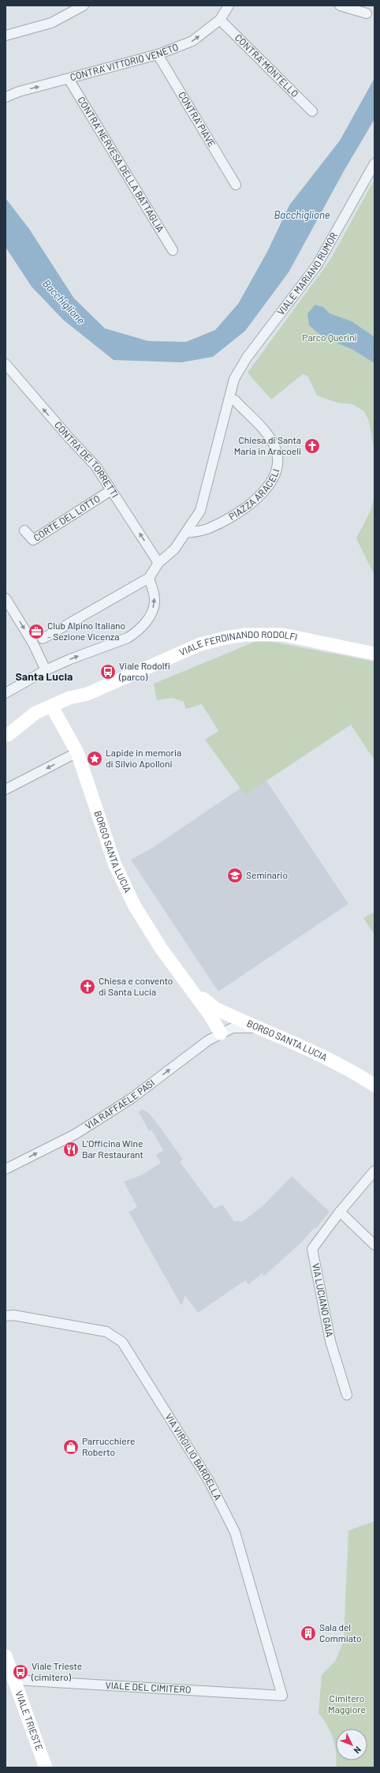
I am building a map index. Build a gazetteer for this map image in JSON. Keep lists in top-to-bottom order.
{
  "streets": {
    "main road": ["VIALE FERDINANDO RODOLFI", "BORGO SANTA LUCIA", "VIALE TRIESTE"],
    "street": [
      "CONTRA' VITTORIO VENETO",
      "CONTRA' MONTELLO",
      "CONTRA' PIAVE",
      "CONTRA' NERVESA DELLA BATTAGLIA",
      "VIALE MARIANO RUMOR",
      "CONTRA' DEI TORRETTI",
      "PIAZZA ARACELI",
      "CORTE DEL LOTTO",
      "VIA RAFFAELE PASI",
      "VIA LUCIANO GAIA",
      "VIA VIRGILIO BARDELLA",
      "VIALE DEL CIMITERO"
    ]
  },
  "crossings": [
    ["CONTRA' VITTORIO VENETO", "CONTRA' MONTELLO"],
    ["CONTRA' VITTORIO VENETO", "CONTRA' PIAVE"],
    ["CONTRA' VITTORIO VENETO", "CONTRA' NERVESA DELLA BATTAGLIA"],
    ["VIALE MARIANO RUMOR", "PIAZZA ARACELI"],
    ["CONTRA' DEI TORRETTI", "CORTE DEL LOTTO"],
    ["BORGO SANTA LUCIA", "VIA RAFFAELE PASI"],
    ["VIA VIRGILIO BARDELLA", "VIALE DEL CIMITERO"],
    ["VIALE DEL CIMITERO", "VIALE TRIESTE"]
  ],
  "one_way": ["CONTRA' DEI TORRETTI", "VIA RAFFAELE PASI"],
  "districts": ["Santa Lucia"],
  "water": ["Bacchiglione"],
  "parks": ["Parco Querini", "Cimitero Maggiore"],
  "places": {
    "church": ["Chiesa di Santa Maria in Aracoeli", "Chiesa e convento di Santa Lucia"],
    "office": ["Club Alpino Italiano - Sezione Vicenza"],
    "bus stop": ["Viale Rodolfi (parco)", "Viale Trieste (cimitero)"],
    "place": ["Lapide in memoria di Silvio Apolloni"],
    "school or university": ["Seminario"],
    "restaurant": ["L'Officina Wine Bar Restaurant"],
    "shop": ["Parrucchiere Roberto"],
    "building": ["Sala del Commiato"]
  },
  "north": "bottom right"
}
